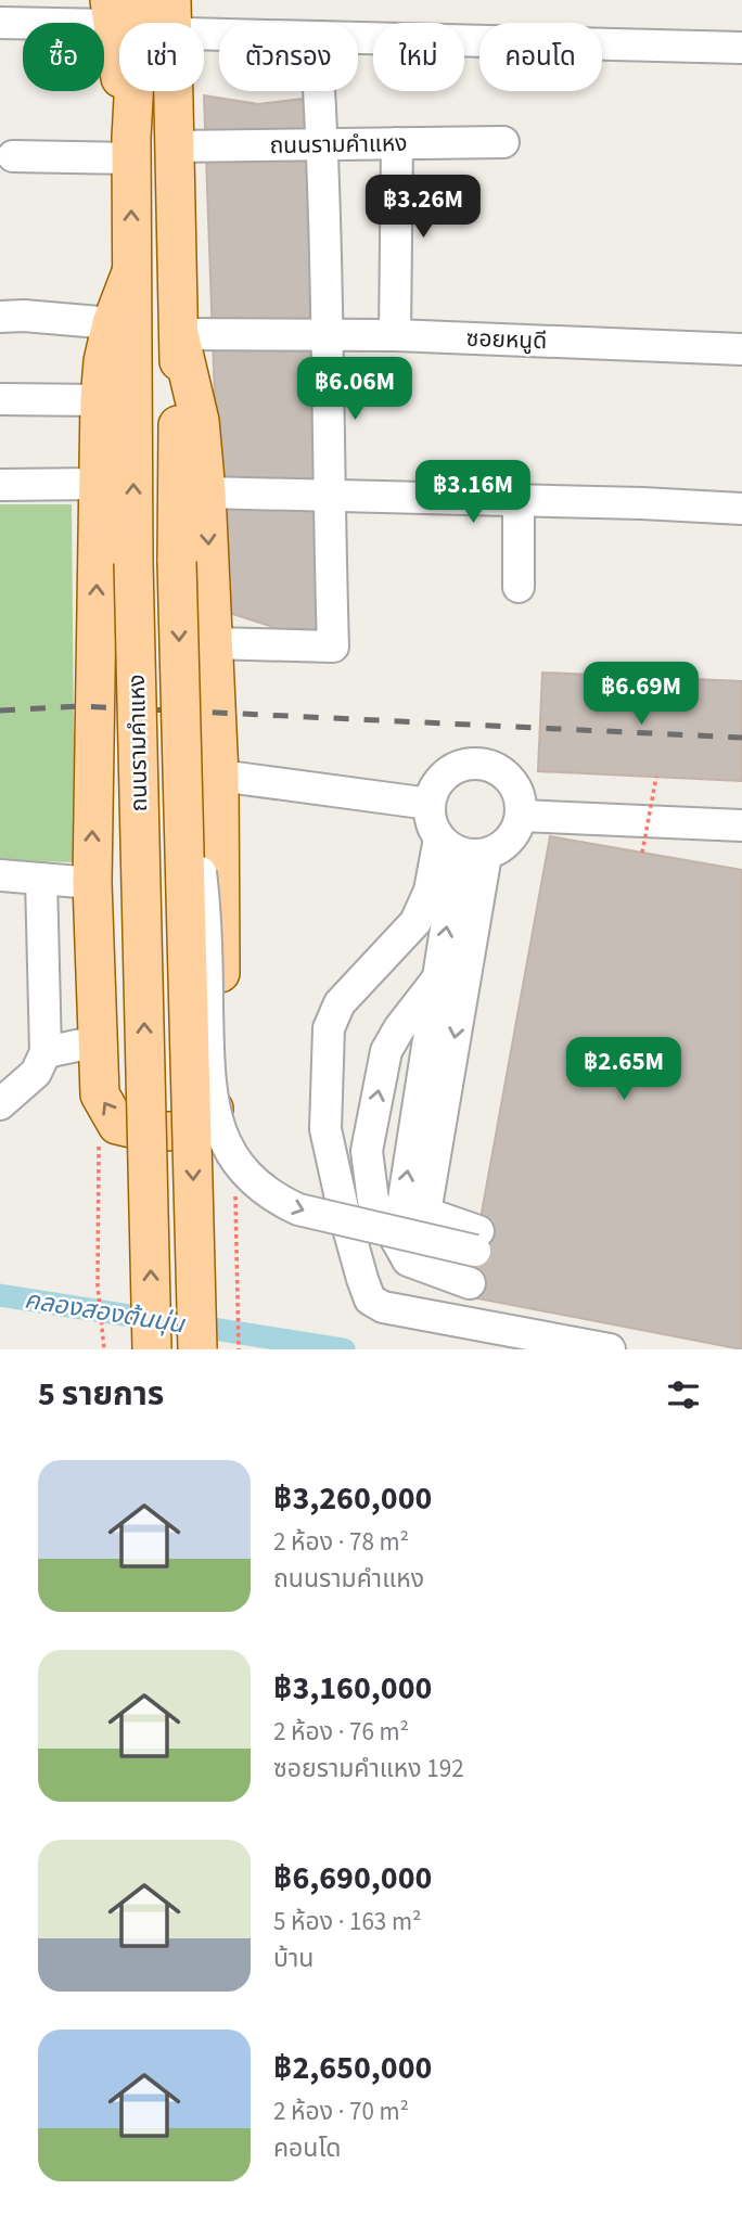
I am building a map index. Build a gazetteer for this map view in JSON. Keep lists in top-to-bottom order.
{
  "streets": {
    "main road": ["ถนนรามคำแหง"],
    "street": ["ซอยหนูดี"]
  },
  "crossings": [
    ["ถนนรามคำแหง", "ซอยหนูดี"]
  ],
  "water": ["คลองสองต้นนุ่น"],
  "page": {
    "chip": [
      "ซื้อ",
      "เช่า",
      "ตัวกรอง",
      "ใหม่",
      "คอนโด"
    ],
    "price": [
      "฿3.26M",
      "฿6.06M",
      "฿3.16M",
      "฿6.69M",
      "฿2.65M"
    ],
    "heading": "5 รายการ",
    "list": [
      {
        "name": "฿3,260,000",
        "note": "2 ห้อง · 78 m² · ถนนรามคำแหง"
      },
      {
        "name": "฿3,160,000",
        "note": "2 ห้อง · 76 m² · ซอยรามคำแหง 192"
      },
      {
        "name": "฿6,690,000",
        "note": "5 ห้อง · 163 m² · บ้าน"
      },
      {
        "name": "฿2,650,000",
        "note": "2 ห้อง · 70 m² · คอนโด"
      }
    ]
  }
}
